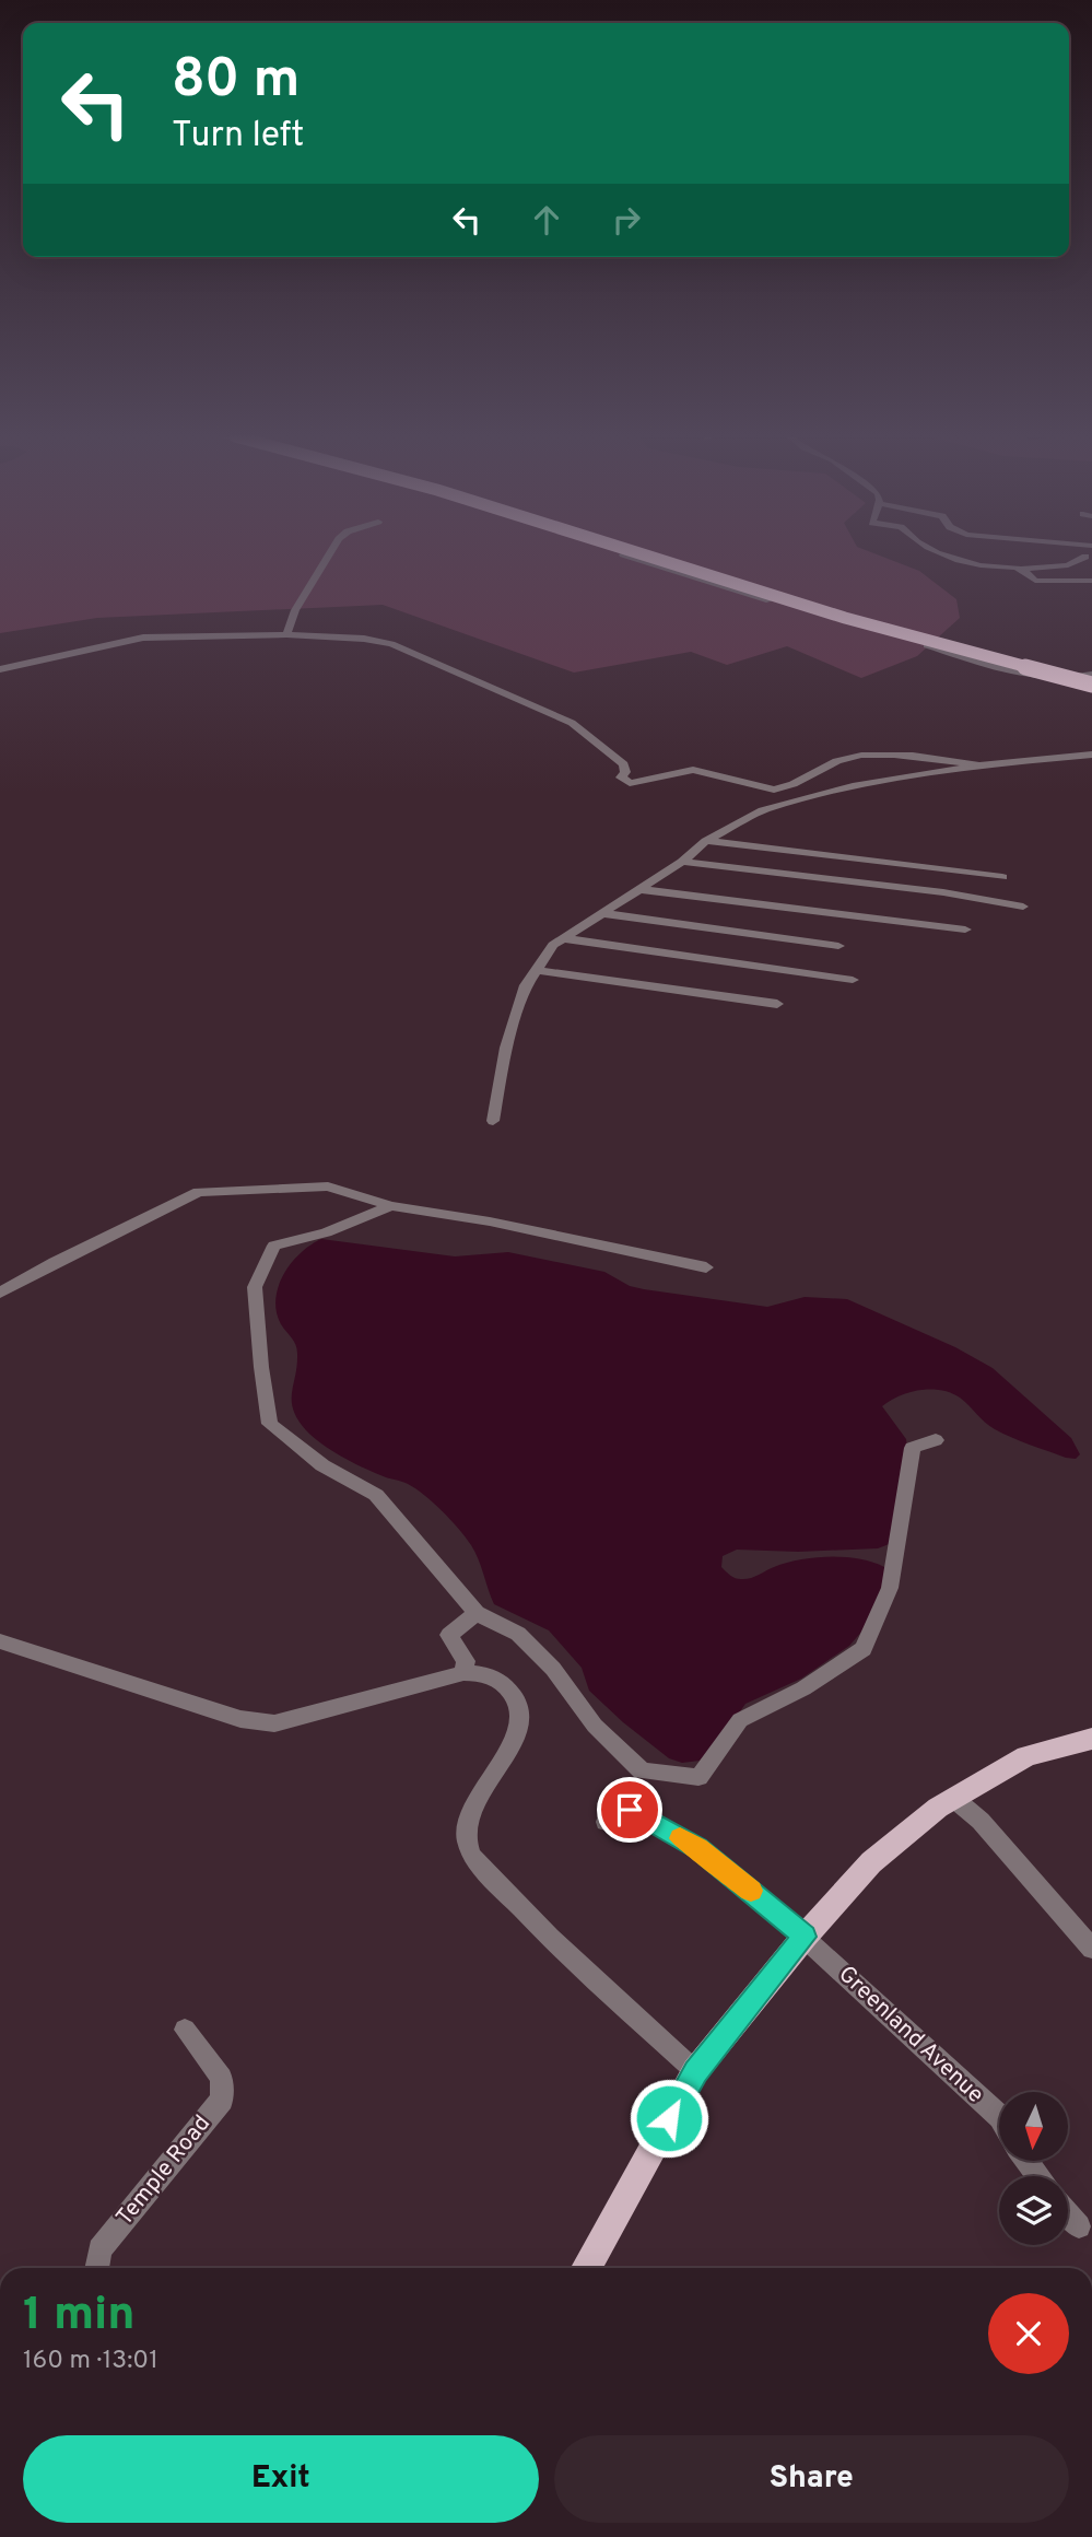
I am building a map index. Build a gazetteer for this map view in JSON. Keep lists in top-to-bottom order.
{
  "streets": {
    "street": ["Greenland Avenue", "Temple Road"]
  },
  "north": "bottom",
  "page": {
    "turn": ["80 m", "Turn left"],
    "heading": ["1 min", "160 m · 13:01"],
    "buttons": ["Exit", "Share"]
  }
}
